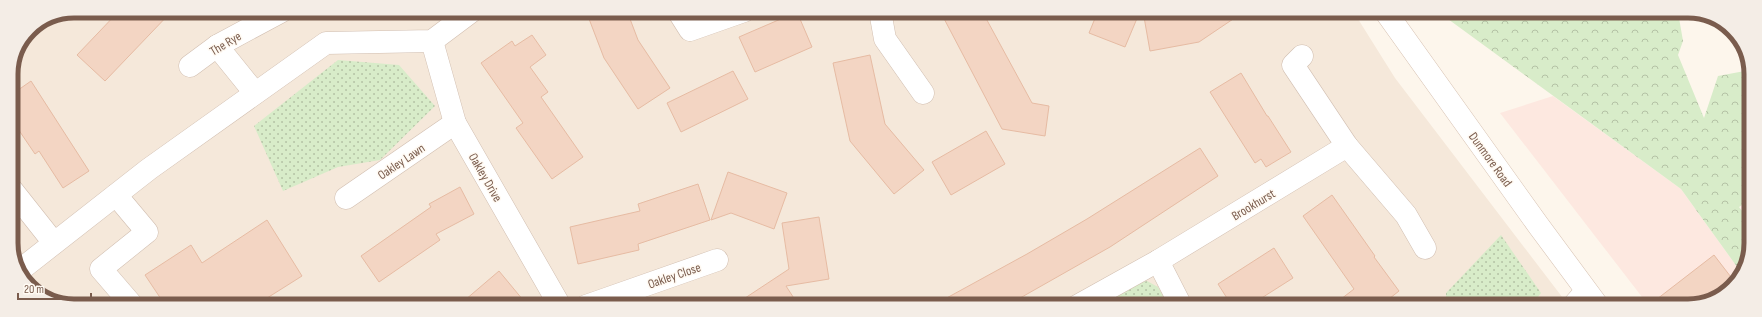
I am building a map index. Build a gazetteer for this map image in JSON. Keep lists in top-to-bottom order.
{
  "streets": {
    "street": [
      "The Rye",
      "Dunmore Road",
      "Oakley Lawn",
      "Oakley Drive",
      "Brookhurst",
      "Oakley Close"
    ]
  },
  "crossings": [
    ["Oakley Lawn", "Oakley Drive"]
  ],
  "scale_bar": "20 m"
}
